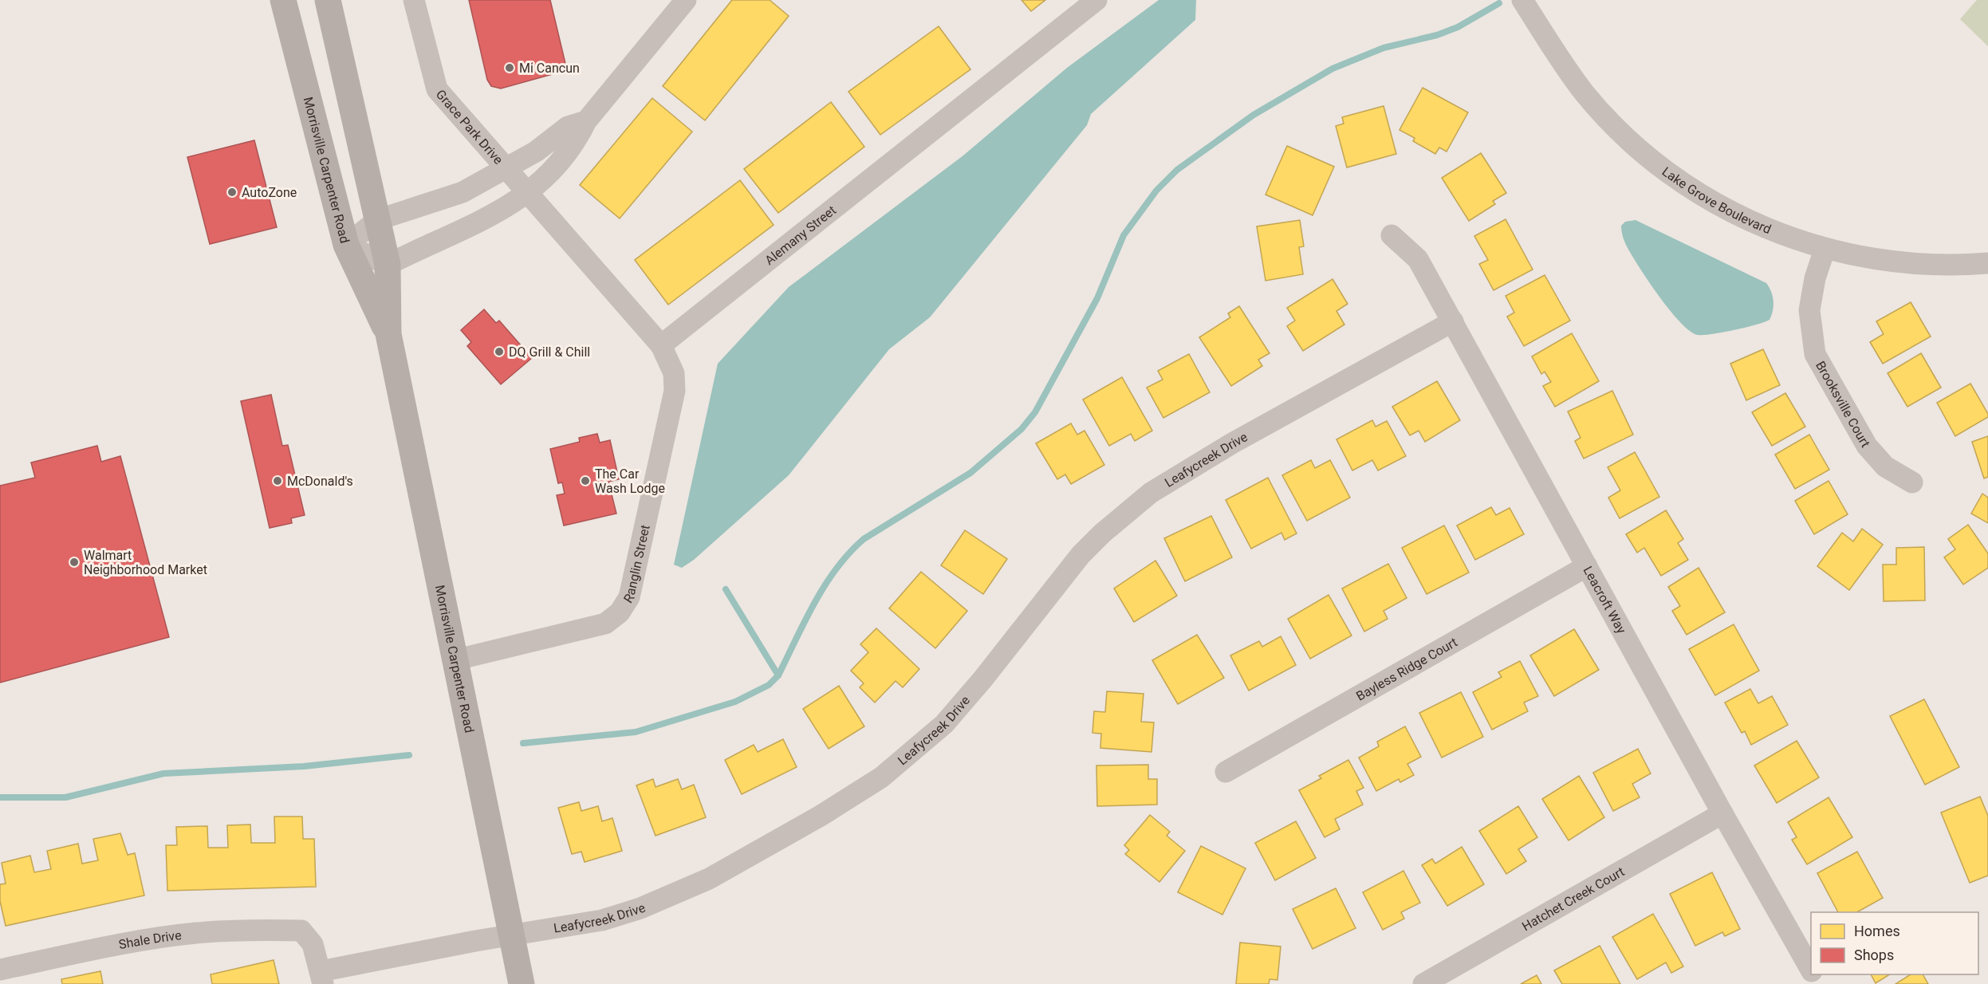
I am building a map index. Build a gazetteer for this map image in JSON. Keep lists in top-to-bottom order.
{
  "streets": {
    "main road": ["Morrisville Carpenter Road"],
    "street": [
      "Grace Park Drive",
      "Lake Grove Boulevard",
      "Alemany Street",
      "Brooksville Court",
      "Leafycreek Drive",
      "Ranglin Street",
      "Leacroft Way",
      "Bayless Ridge Court",
      "Hatchet Creek Court",
      "Shale Drive"
    ]
  },
  "crossings": [
    ["Morrisville Carpenter Road", "Leafycreek Drive"],
    ["Morrisville Carpenter Road", "Ranglin Street"],
    ["Lake Grove Boulevard", "Brooksville Court"],
    ["Alemany Street", "Ranglin Street"],
    ["Leafycreek Drive", "Leacroft Way"],
    ["Leafycreek Drive", "Shale Drive"],
    ["Leacroft Way", "Bayless Ridge Court"],
    ["Leacroft Way", "Hatchet Creek Court"]
  ],
  "places": [
    "Mi Cancun",
    "AutoZone",
    "DQ Grill & Chill",
    "McDonald's",
    "The Car Wash Lodge",
    "Walmart Neighborhood Market"
  ],
  "legend": ["Homes", "Shops"]
}
